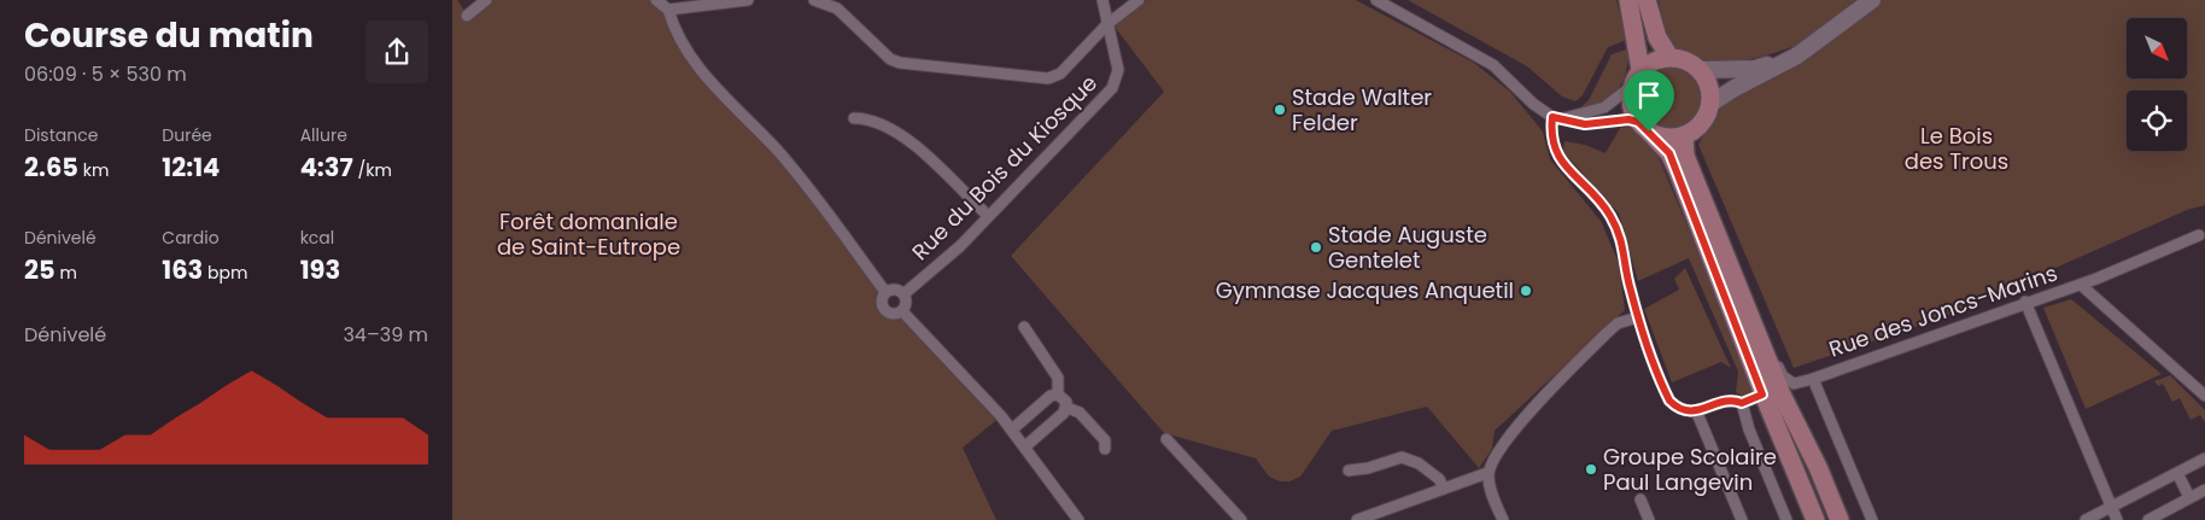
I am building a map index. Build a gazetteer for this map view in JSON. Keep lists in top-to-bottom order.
{
  "streets": {
    "street": ["Rue du Bois du Kiosque", "Rue des Joncs-Marins"]
  },
  "parks": ["Le Bois des Trous", "Forêt domaniale de Saint-Eutrope"],
  "places": [
    "Stade Walter Felder",
    "Stade Auguste Gentelet",
    "Gymnase Jacques Anquetil",
    "Groupe Scolaire Paul Langevin"
  ],
  "north": "bottom right",
  "page": {
    "heading": ["Course du matin", "06:09 · 5 × 530 m"],
    "stats": [
      ["Distance", "2.65 km"],
      ["Durée", "12:14"],
      ["Allure", "4:37 /km"],
      ["Dénivelé", "25 m"],
      ["Cardio", "163 bpm"],
      ["kcal", "193"]
    ],
    "chart": ["Dénivelé", "34–39 m"]
  }
}
